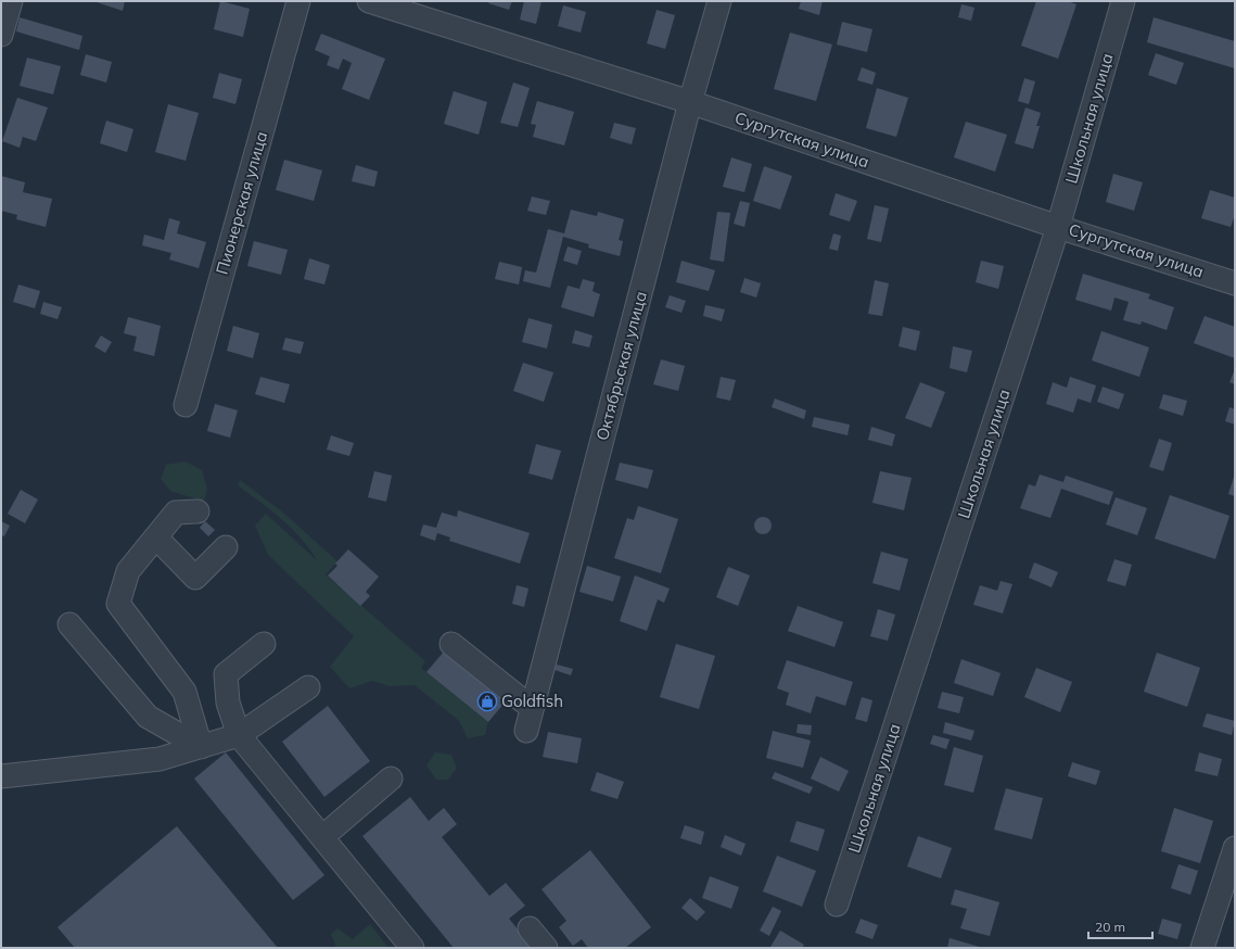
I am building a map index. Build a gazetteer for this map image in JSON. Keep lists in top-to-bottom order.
{
  "streets": {
    "street": [
      "Школьная улица",
      "Сургутская улица",
      "Пионерская улица",
      "Октябрьская улица"
    ]
  },
  "crossings": [
    ["Школьная улица", "Сургутская улица"],
    ["Сургутская улица", "Октябрьская улица"]
  ],
  "places": {
    "shop": ["Goldfish"]
  },
  "scale_bar": "20 m"
}
